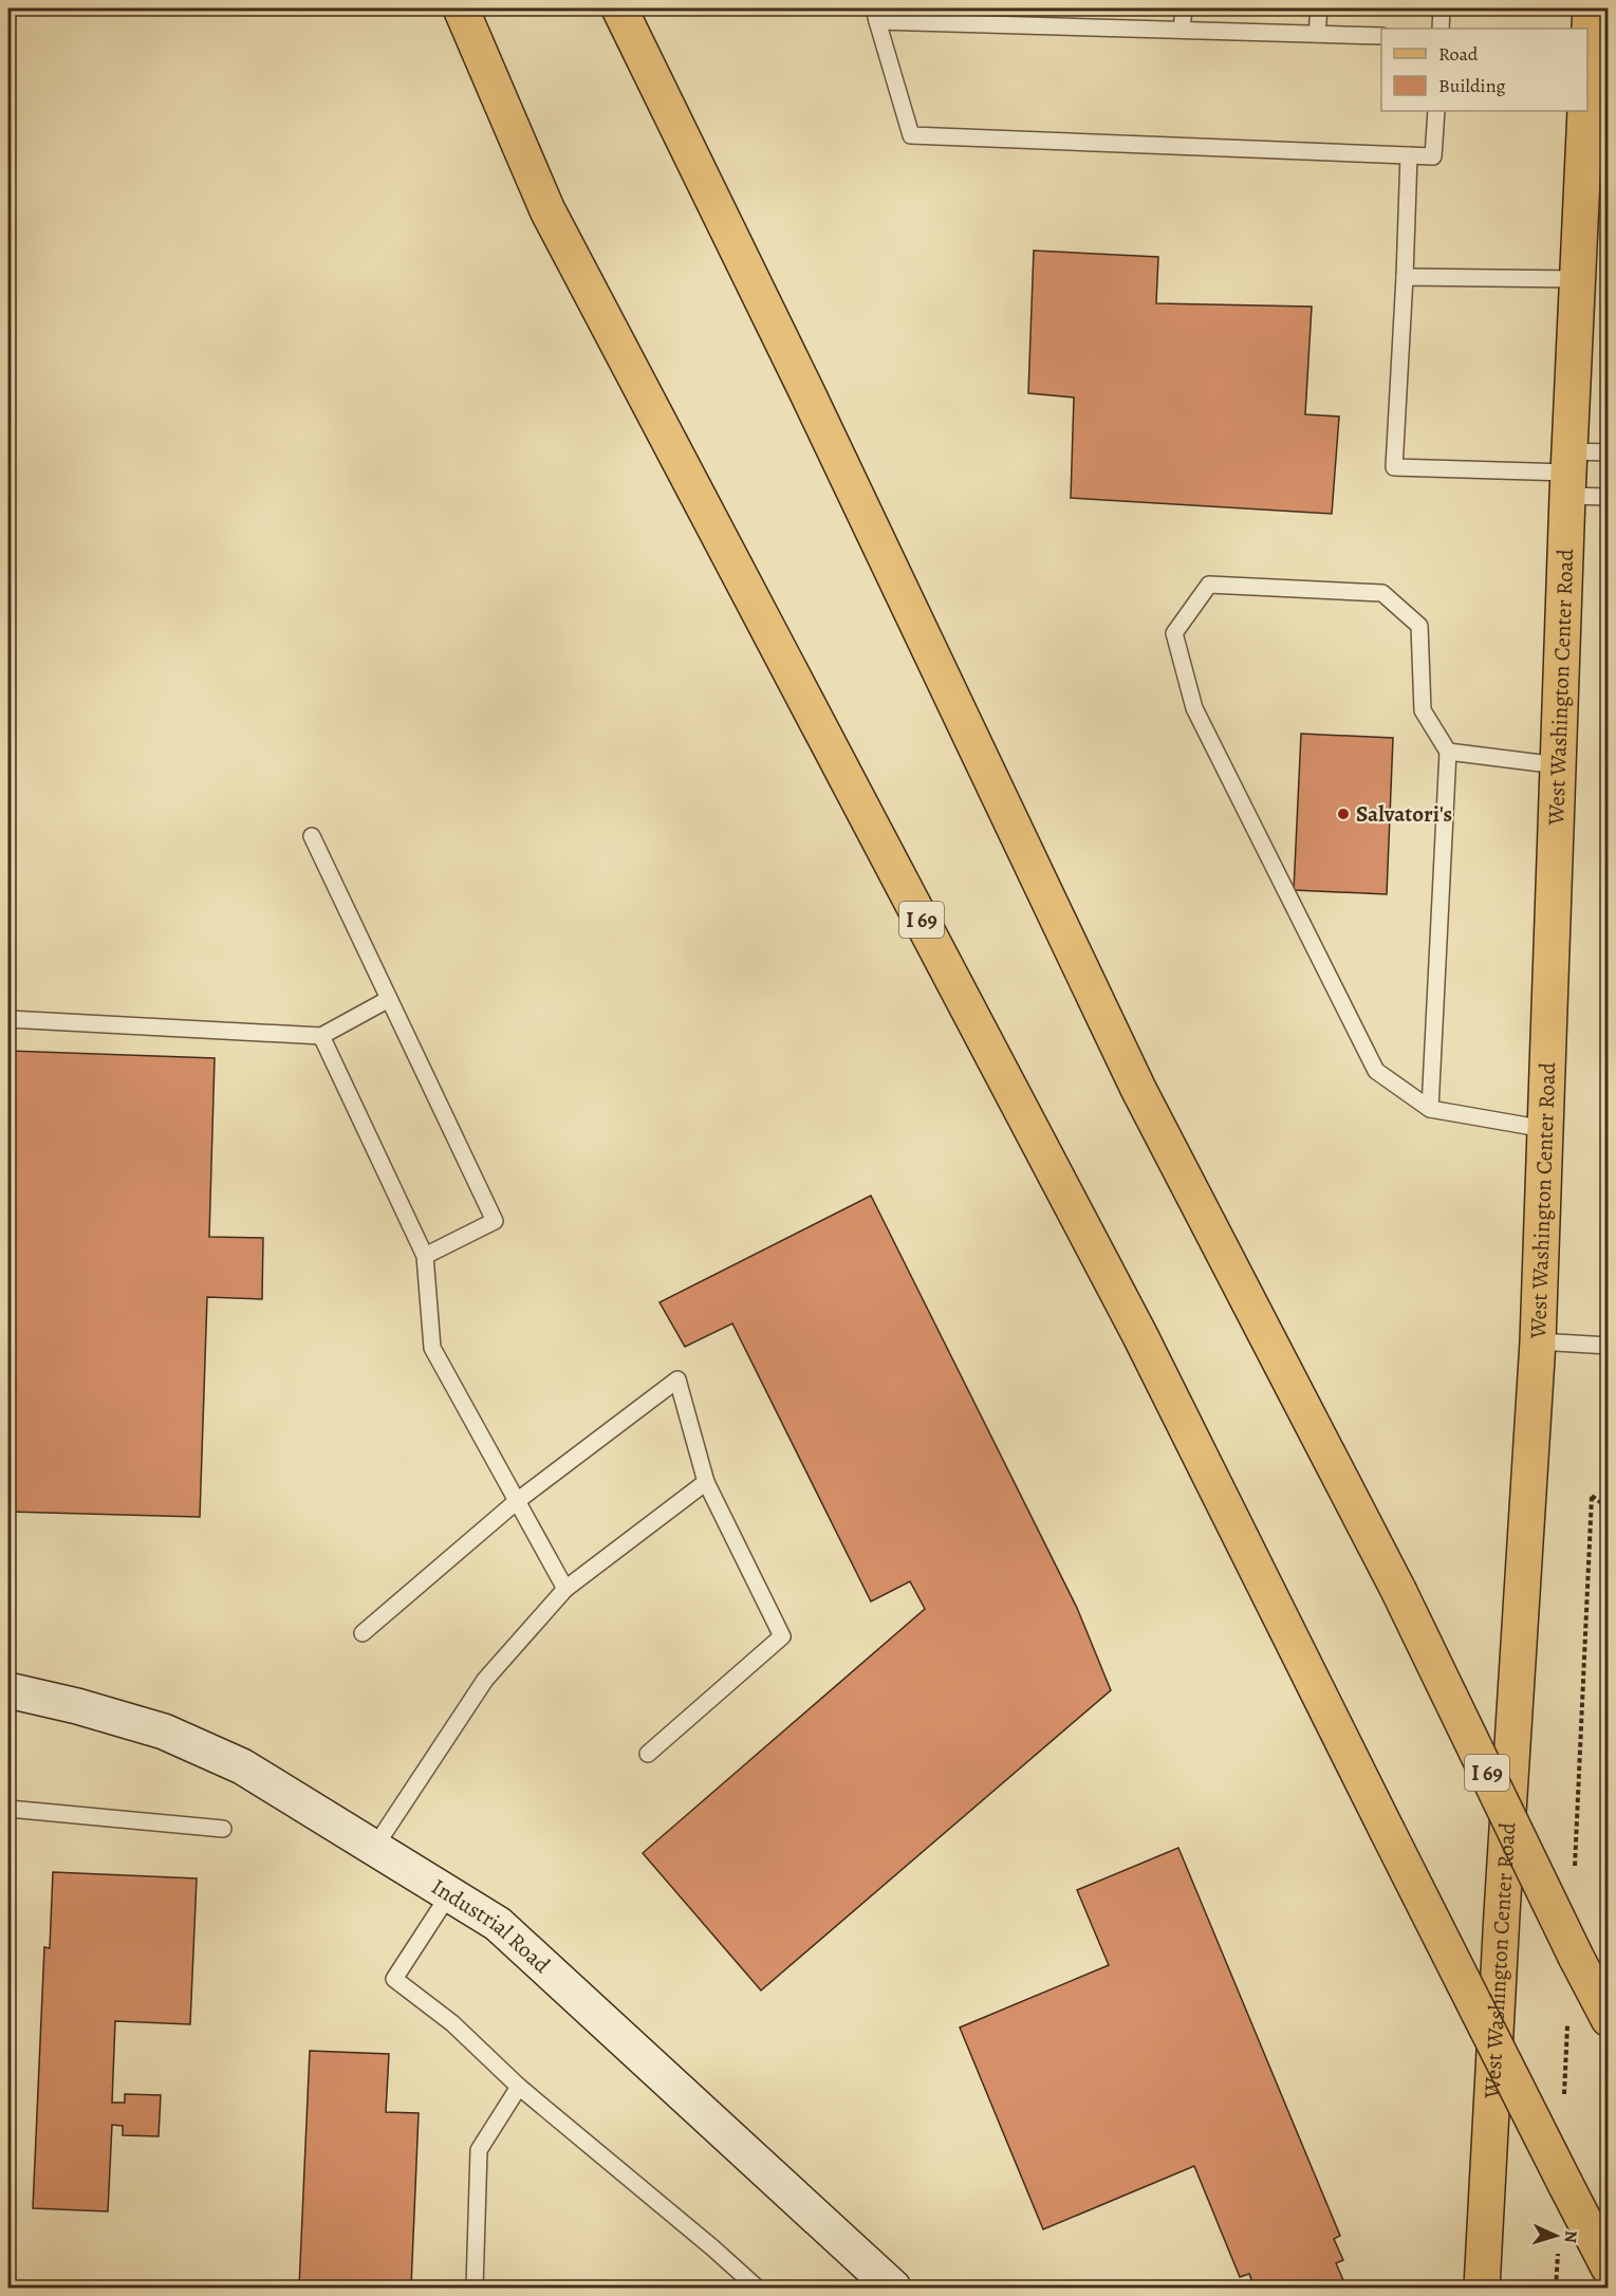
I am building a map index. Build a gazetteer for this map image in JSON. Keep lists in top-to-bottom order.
{
  "streets": {
    "main road": ["West Washington Center Road", "I 69"],
    "street": ["Industrial Road"]
  },
  "places": ["Salvatori's"],
  "legend": ["Road", "Building"],
  "north": "right"
}
